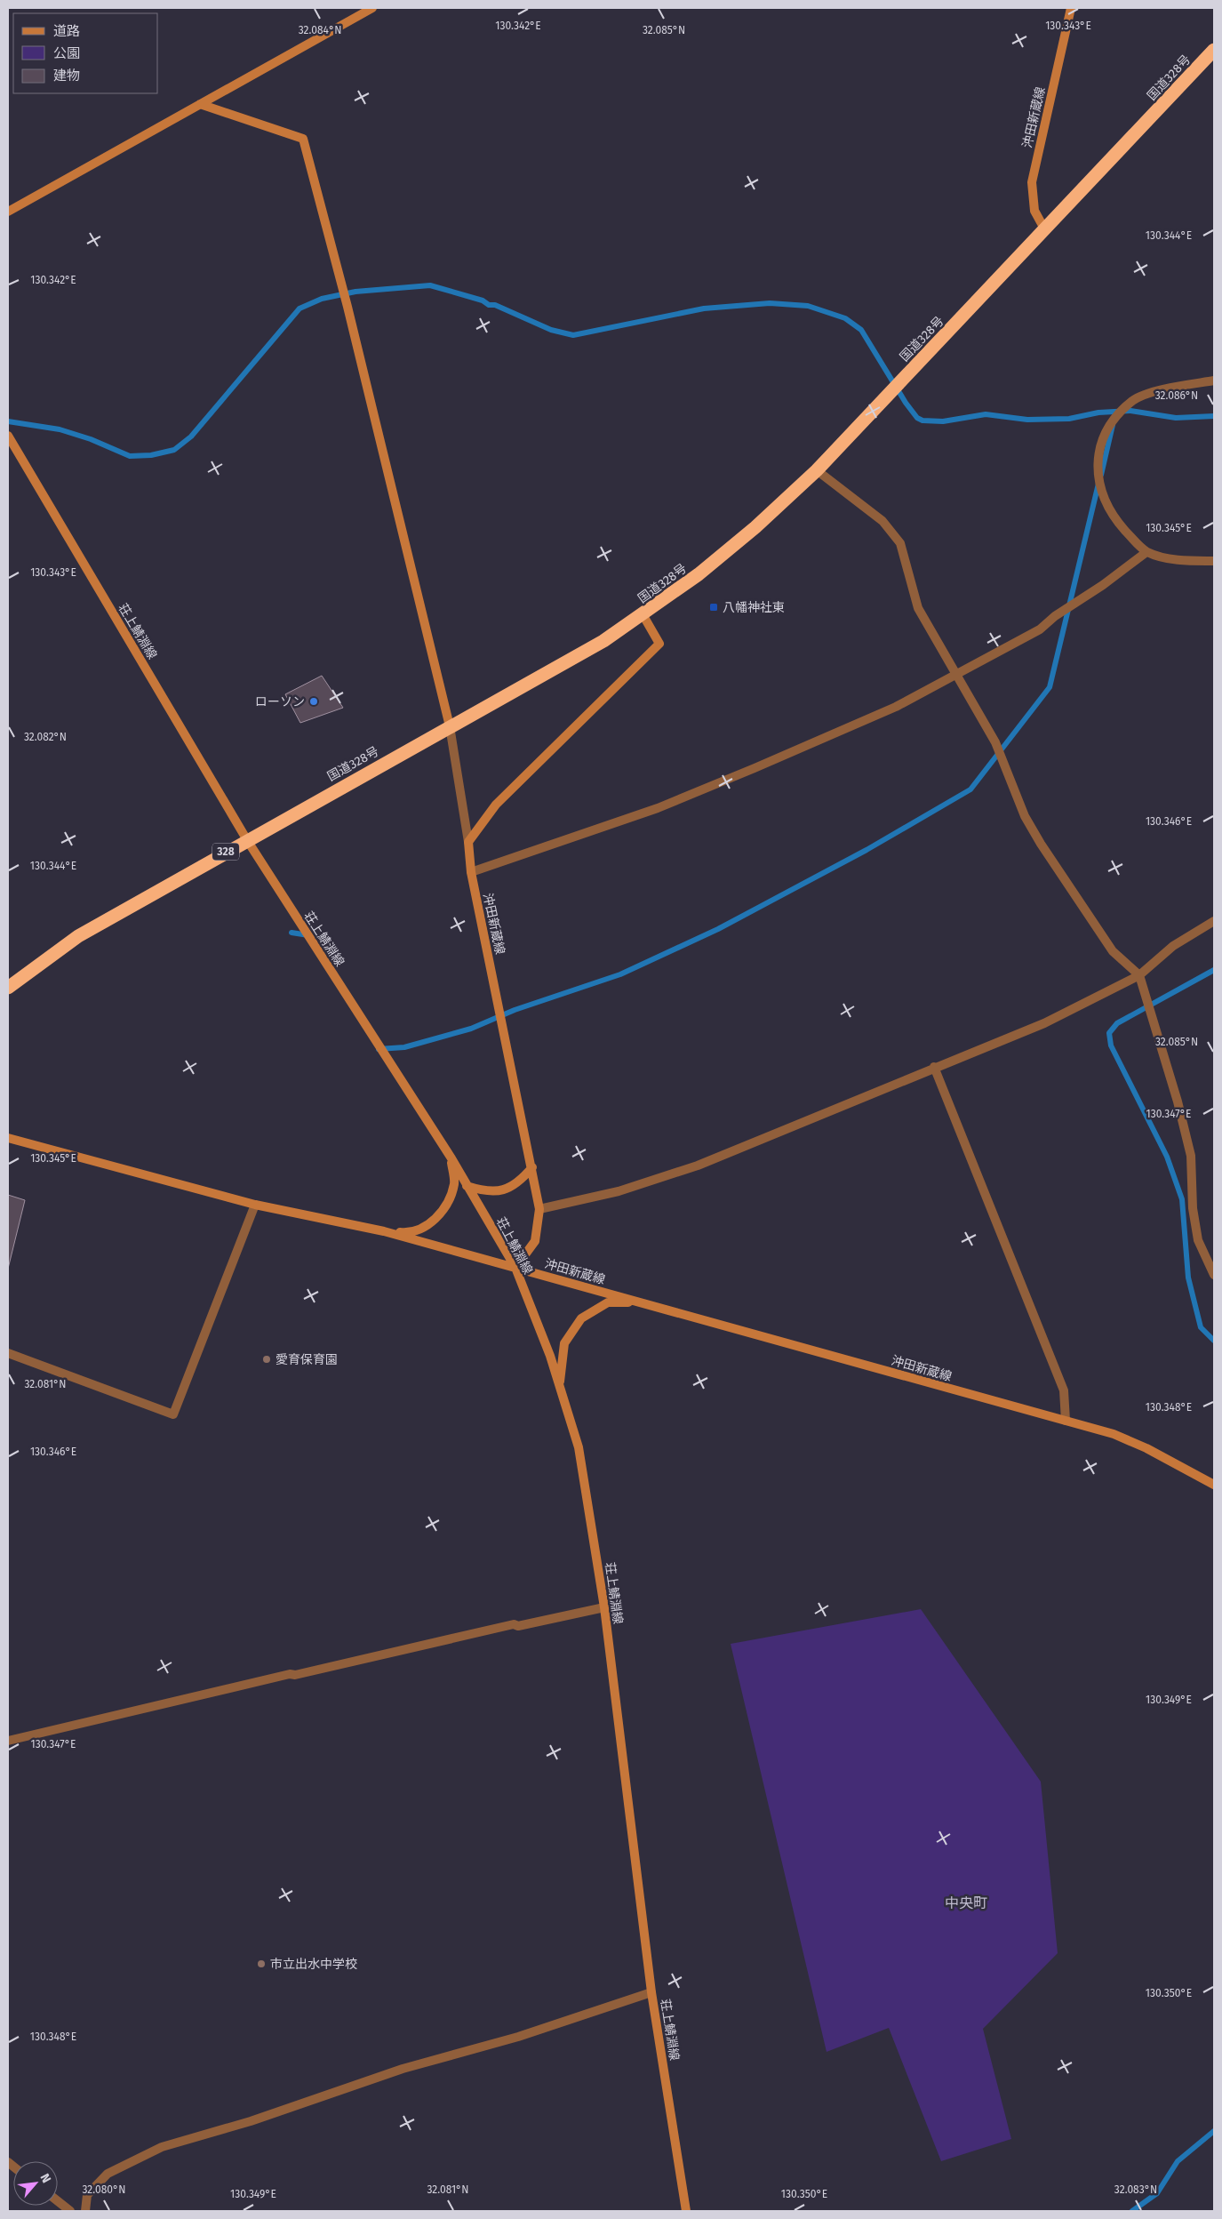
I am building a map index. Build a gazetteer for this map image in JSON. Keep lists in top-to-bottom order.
{
  "streets": {
    "highway": ["国道328号", "328"],
    "main road": ["沖田新蔵線", "荘上鯖淵線"]
  },
  "crossings": [
    ["国道328号", "沖田新蔵線"],
    ["国道328号", "荘上鯖淵線"],
    ["沖田新蔵線", "荘上鯖淵線"]
  ],
  "districts": ["中央町"],
  "places": {
    "transit": ["八幡神社東"],
    "other": ["ローソン", "愛育保育園", "市立出水中学校"]
  },
  "legend": ["道路", "公園", "建物"],
  "north": "top right",
  "coordinates": [
    "130.343°E",
    "130.342°E",
    "32.084°N",
    "32.085°N",
    "130.344°E",
    "32.086°N",
    "130.345°E",
    "32.082°N",
    "130.346°E",
    "130.347°E",
    "32.081°N",
    "130.348°E",
    "130.349°E",
    "130.350°E",
    "32.080°N",
    "32.083°N"
  ]
}
